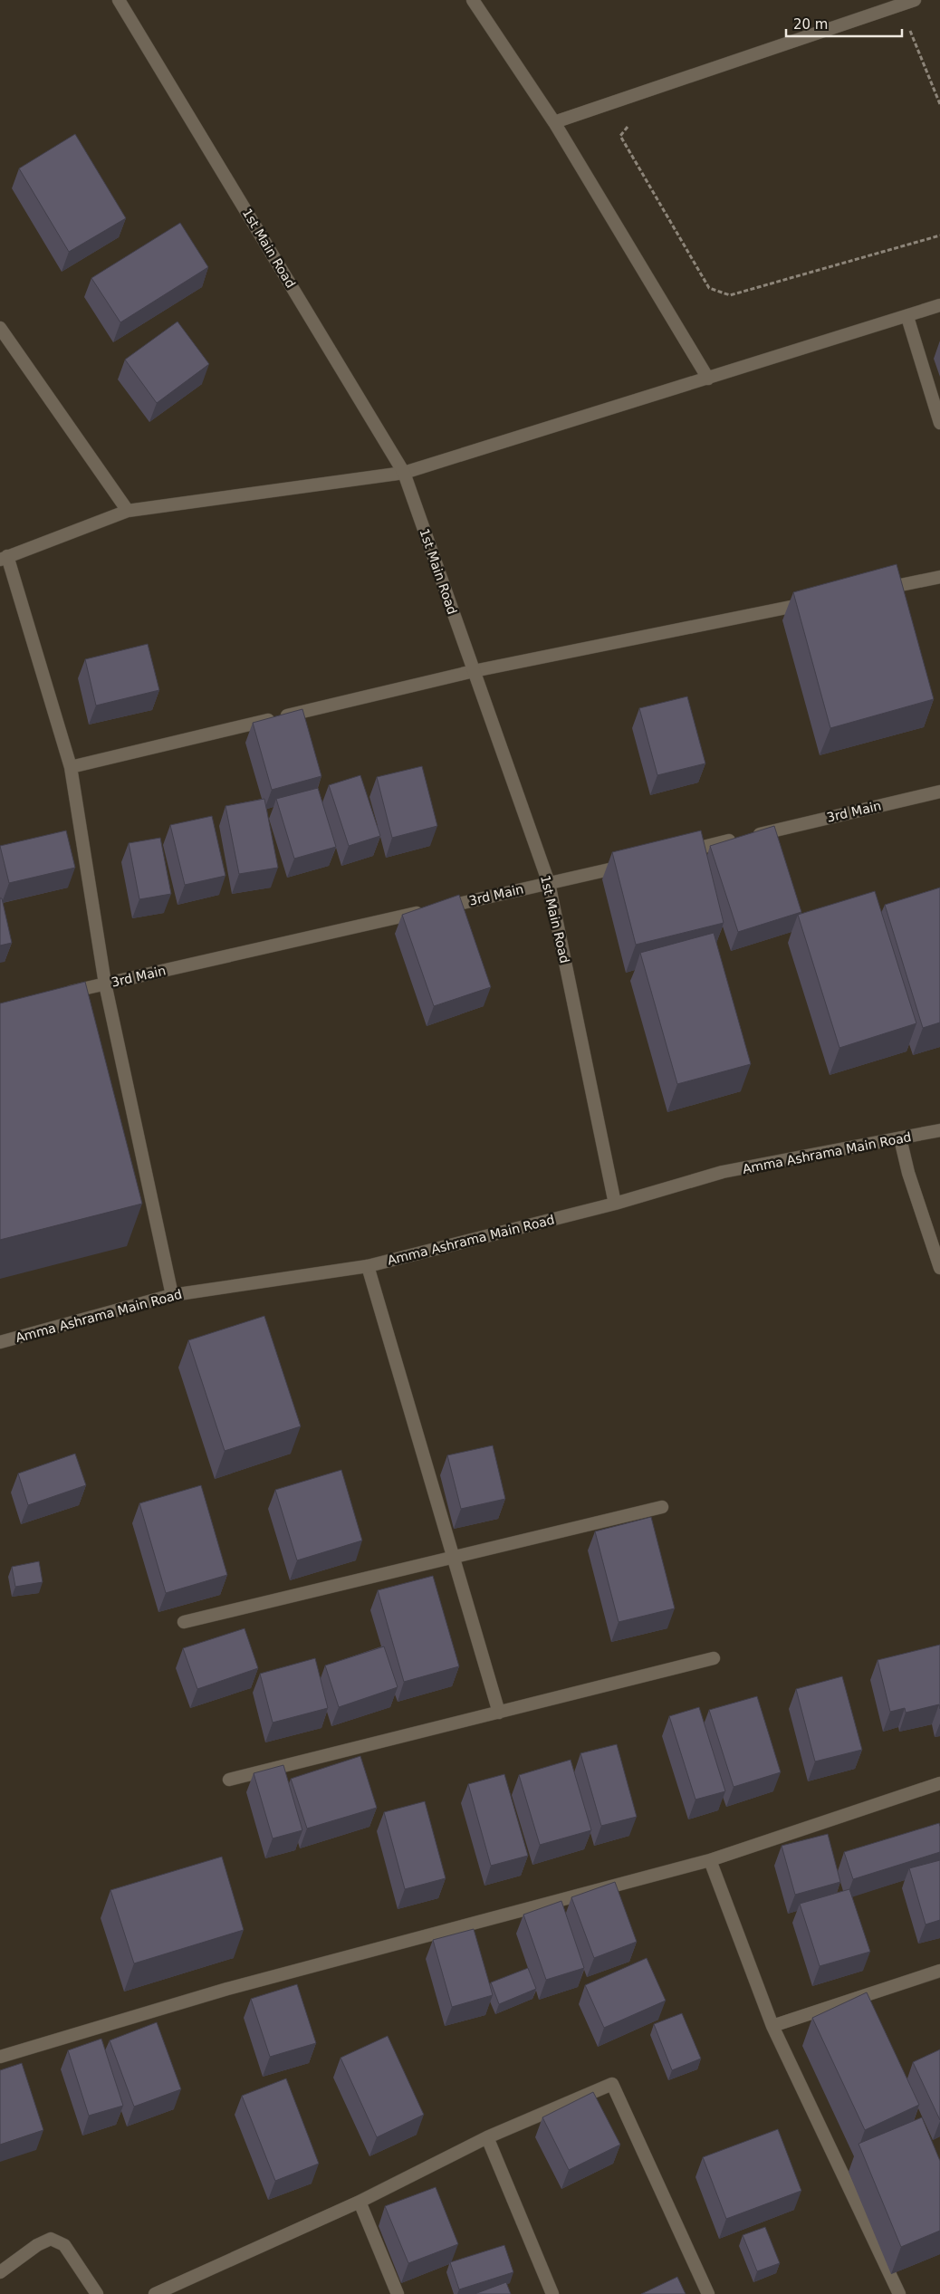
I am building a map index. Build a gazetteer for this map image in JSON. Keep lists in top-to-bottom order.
{
  "streets": {
    "street": ["1st Main Road", "3rd Main", "Amma Ashrama Main Road"]
  },
  "crossings": [
    ["1st Main Road", "3rd Main"],
    ["1st Main Road", "Amma Ashrama Main Road"]
  ],
  "scale_bar": "20 m"
}
